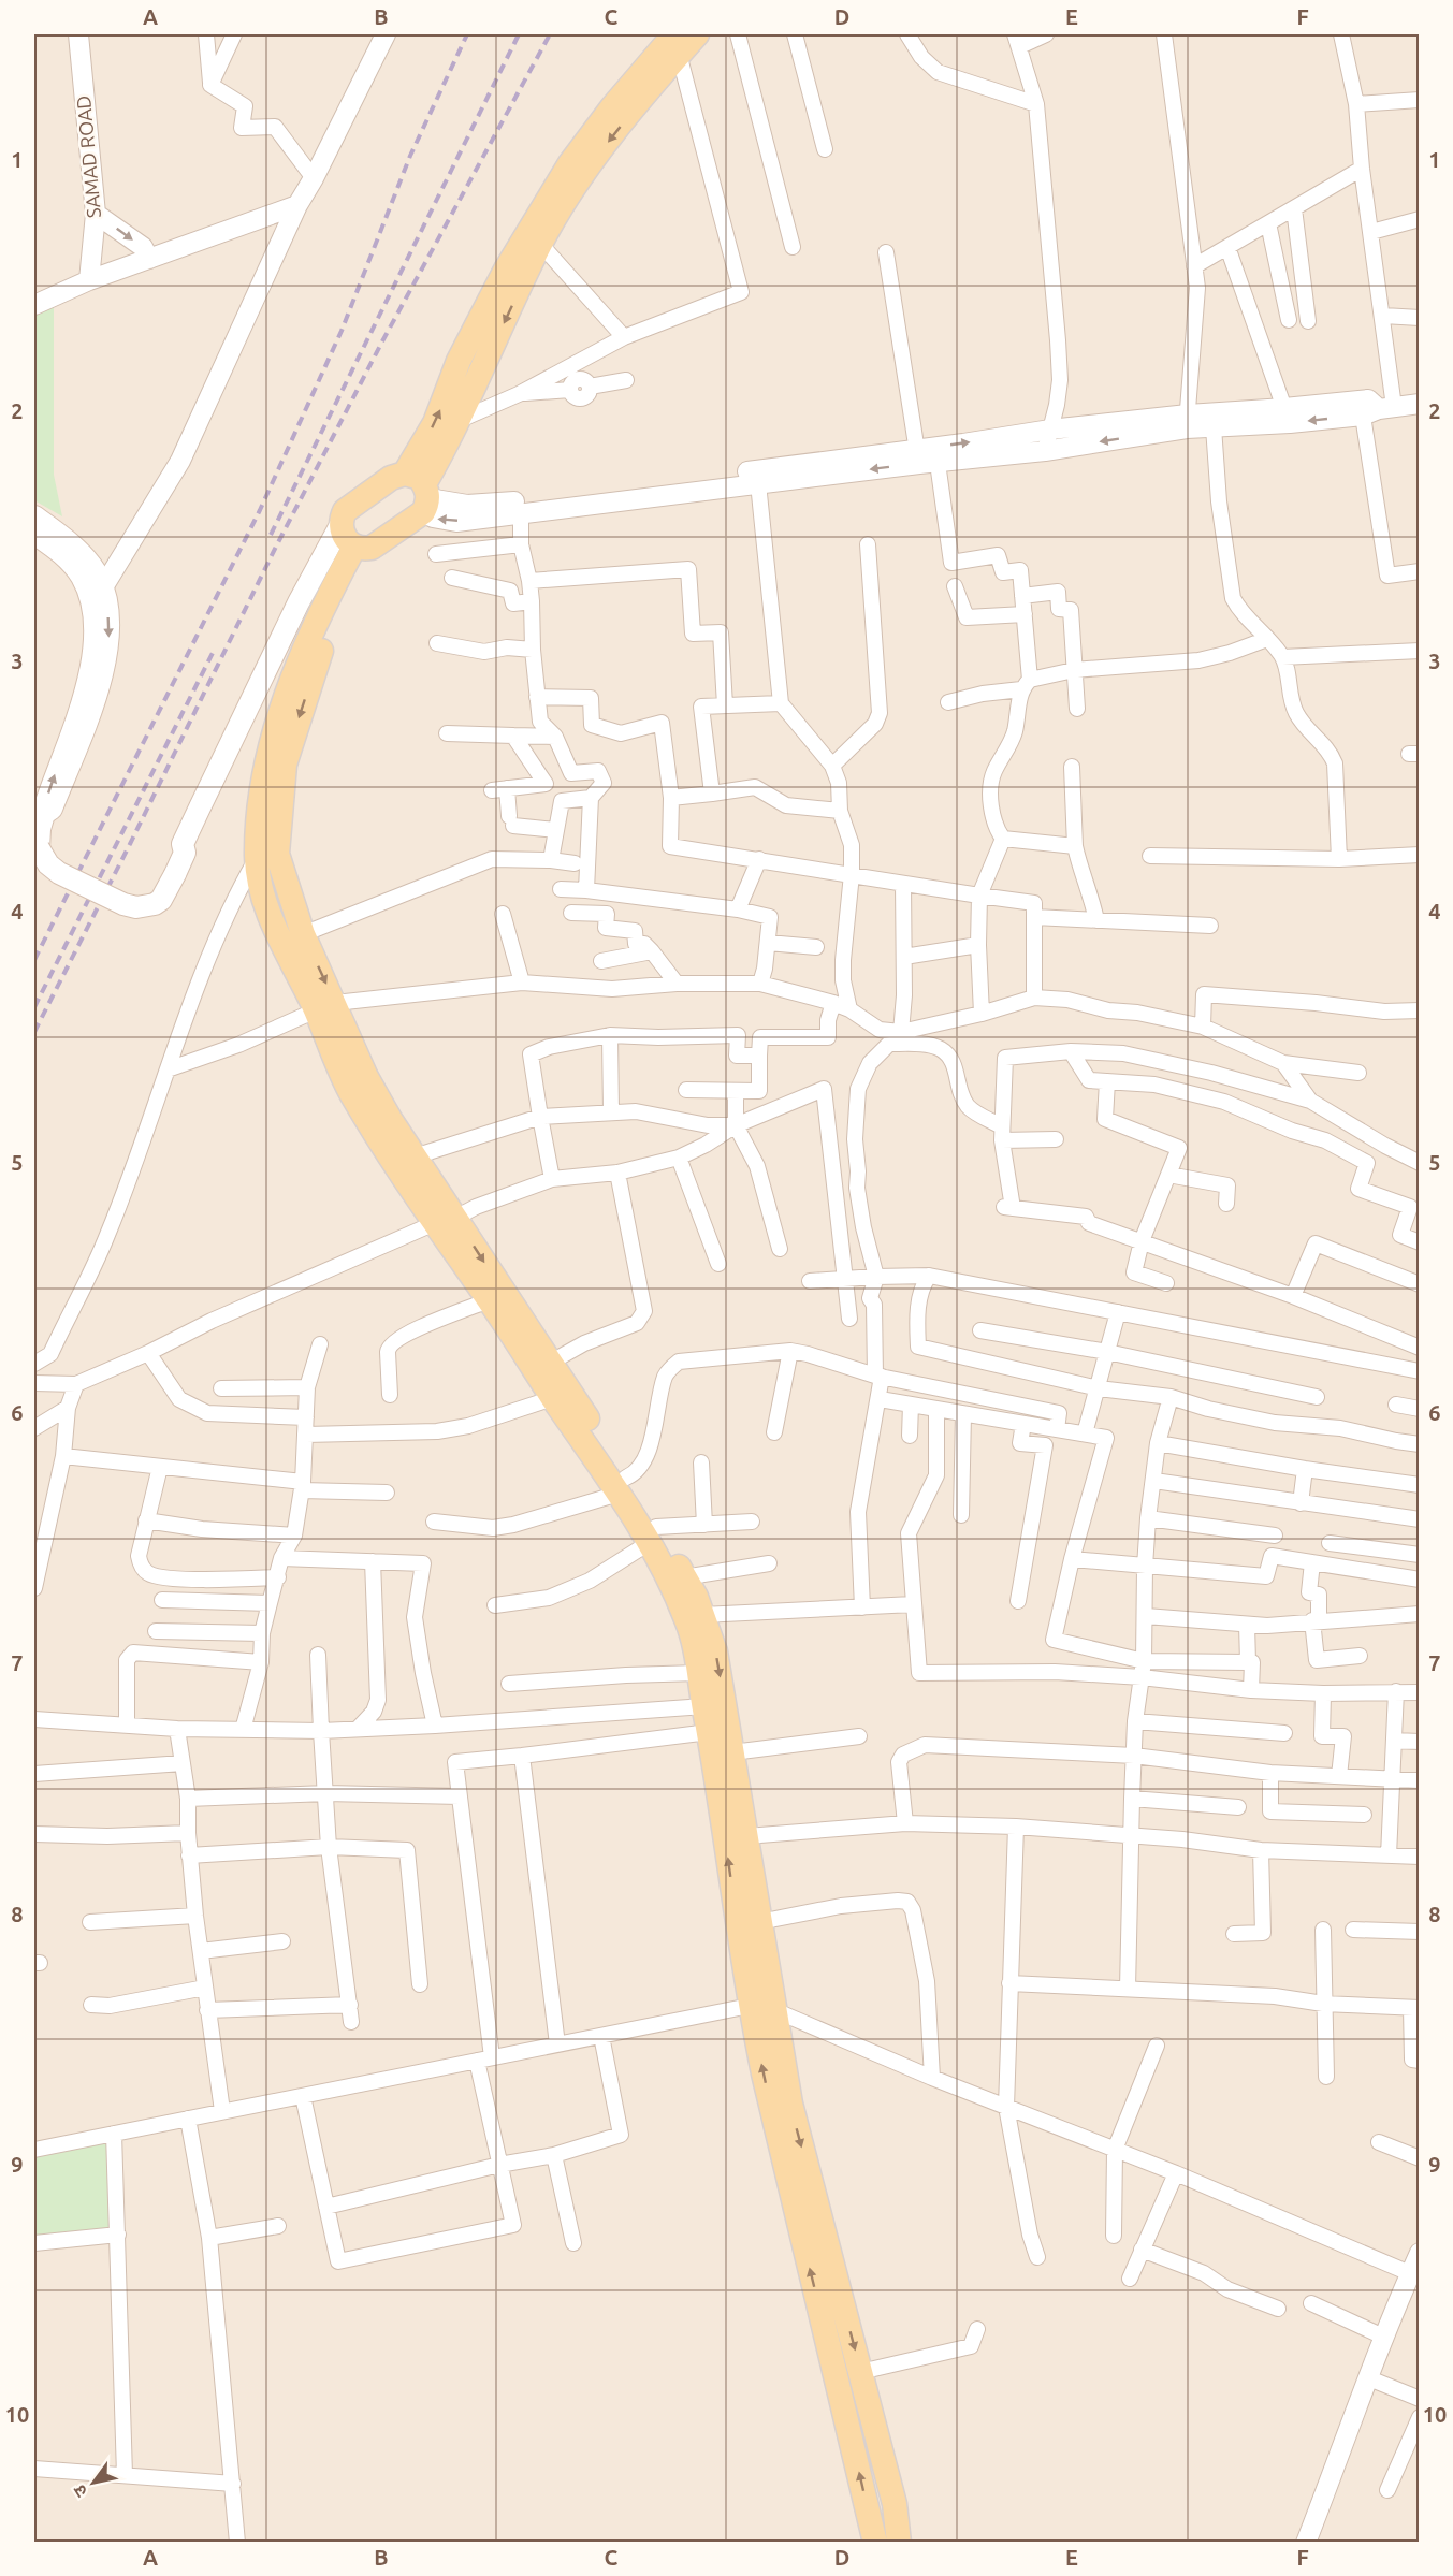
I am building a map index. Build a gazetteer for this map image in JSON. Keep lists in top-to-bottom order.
{
  "streets": {
    "street": ["SAMAD ROAD"]
  },
  "north": "bottom left",
  "grid": {
    "columns": [
      "A",
      "B",
      "C",
      "D",
      "E",
      "F"
    ],
    "rows": [
      "1",
      "2",
      "3",
      "4",
      "5",
      "6",
      "7",
      "8",
      "9",
      "10"
    ]
  }
}
